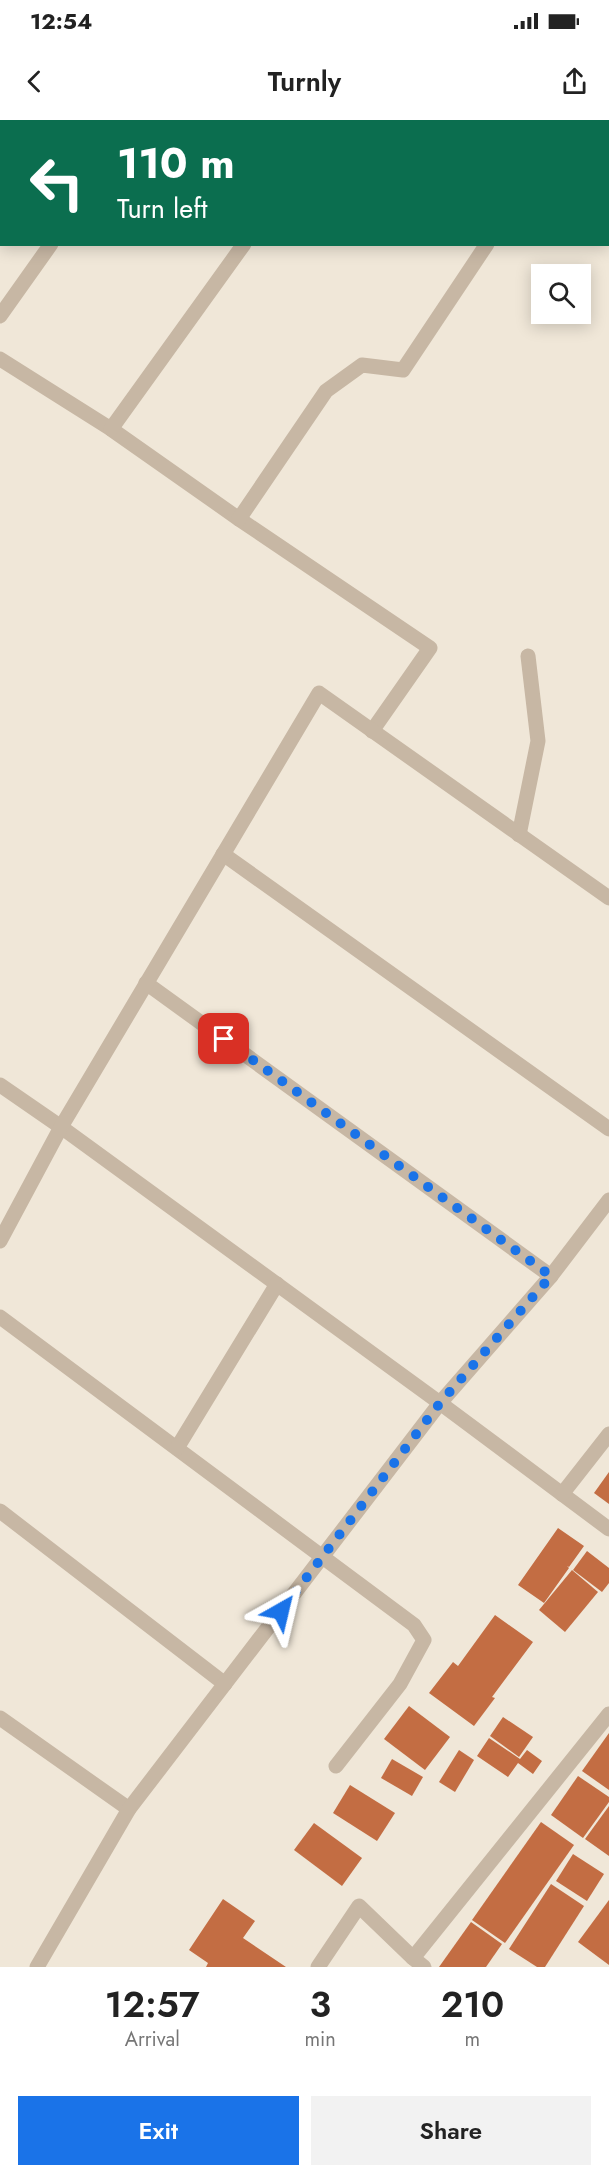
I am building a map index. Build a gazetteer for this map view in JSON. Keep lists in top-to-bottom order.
{
  "page": {
    "status": "12:54",
    "header": "Turnly",
    "turn": ["110 m", "Turn left"],
    "eta": [
      "12:57",
      "Arrival",
      "3",
      "min",
      "210",
      "m"
    ],
    "buttons": ["Exit", "Share"]
  }
}
